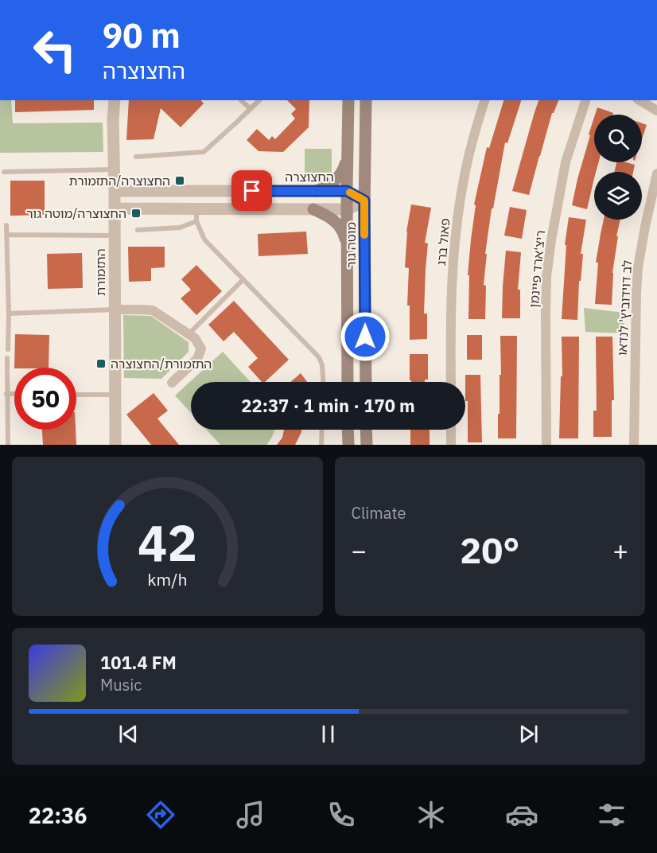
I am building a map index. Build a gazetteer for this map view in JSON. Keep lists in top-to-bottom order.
{
  "streets": {
    "main road": ["מוטה גור"],
    "street": [
      "החצוצרה",
      "פאול ברג",
      "ריצ'ארד פיינמן",
      "התזמורת",
      "לב דוידוביץ' לנדאו"
    ]
  },
  "crossings": [
    ["החצוצרה", "מוטה גור"],
    ["החצוצרה", "התזמורת"]
  ],
  "places": {
    "transit": ["החצוצרה/התזמורת", "החצוצרה/מוטה גור", "התזמורת/החצוצרה"]
  },
  "page": {
    "turn": ["90 m", "החצוצרה"],
    "limit": "50",
    "trip": "22:37 · 1 min · 170 m",
    "tile": "Climate",
    "heat": ["−", "20°", "+"],
    "song": ["101.4 FM", "Music"],
    "tabs": "22:36",
    "gauge": ["42", "km/h"]
  }
}
